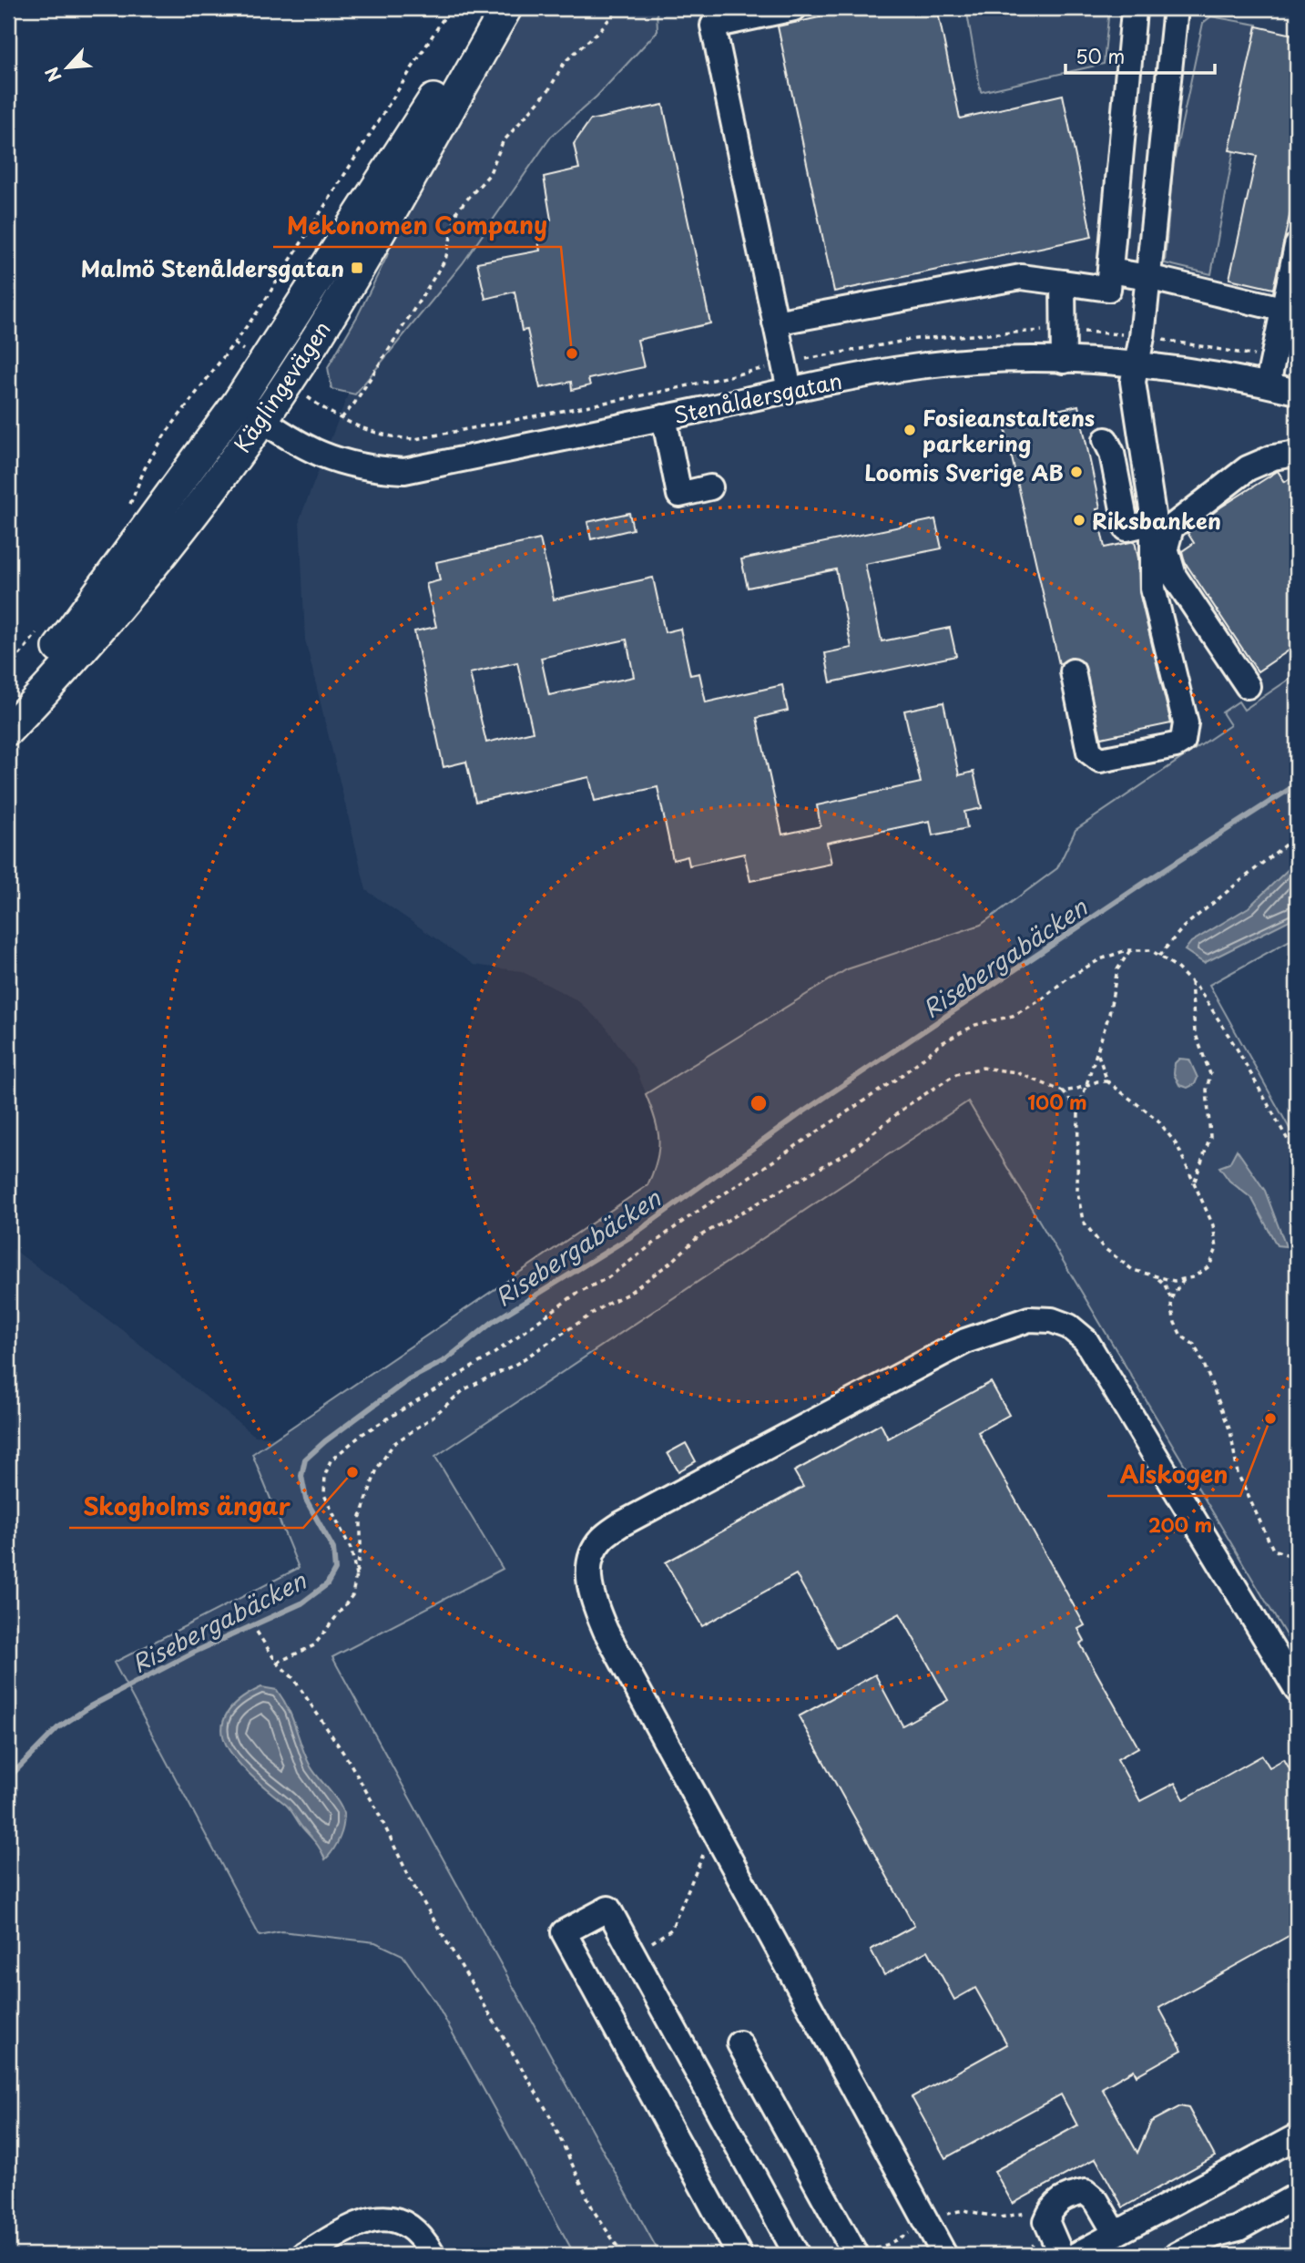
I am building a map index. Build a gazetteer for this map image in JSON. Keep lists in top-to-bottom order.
{
  "streets": {
    "main road": ["Käglingevägen"],
    "street": ["Stenåldersgatan"]
  },
  "crossings": [
    ["Käglingevägen", "Stenåldersgatan"]
  ],
  "water": ["Risebergabäcken"],
  "places": {
    "transit": ["Malmö Stenåldersgatan"],
    "other": [
      "Mekonomen Company",
      "Fosieanstaltens parkering",
      "Loomis Sverige AB",
      "Riksbanken",
      "Alskogen",
      "Skogholms ängar"
    ]
  },
  "scale_bar": "50 m",
  "north": "bottom left",
  "rings": ["100 m", "200 m"]
}
